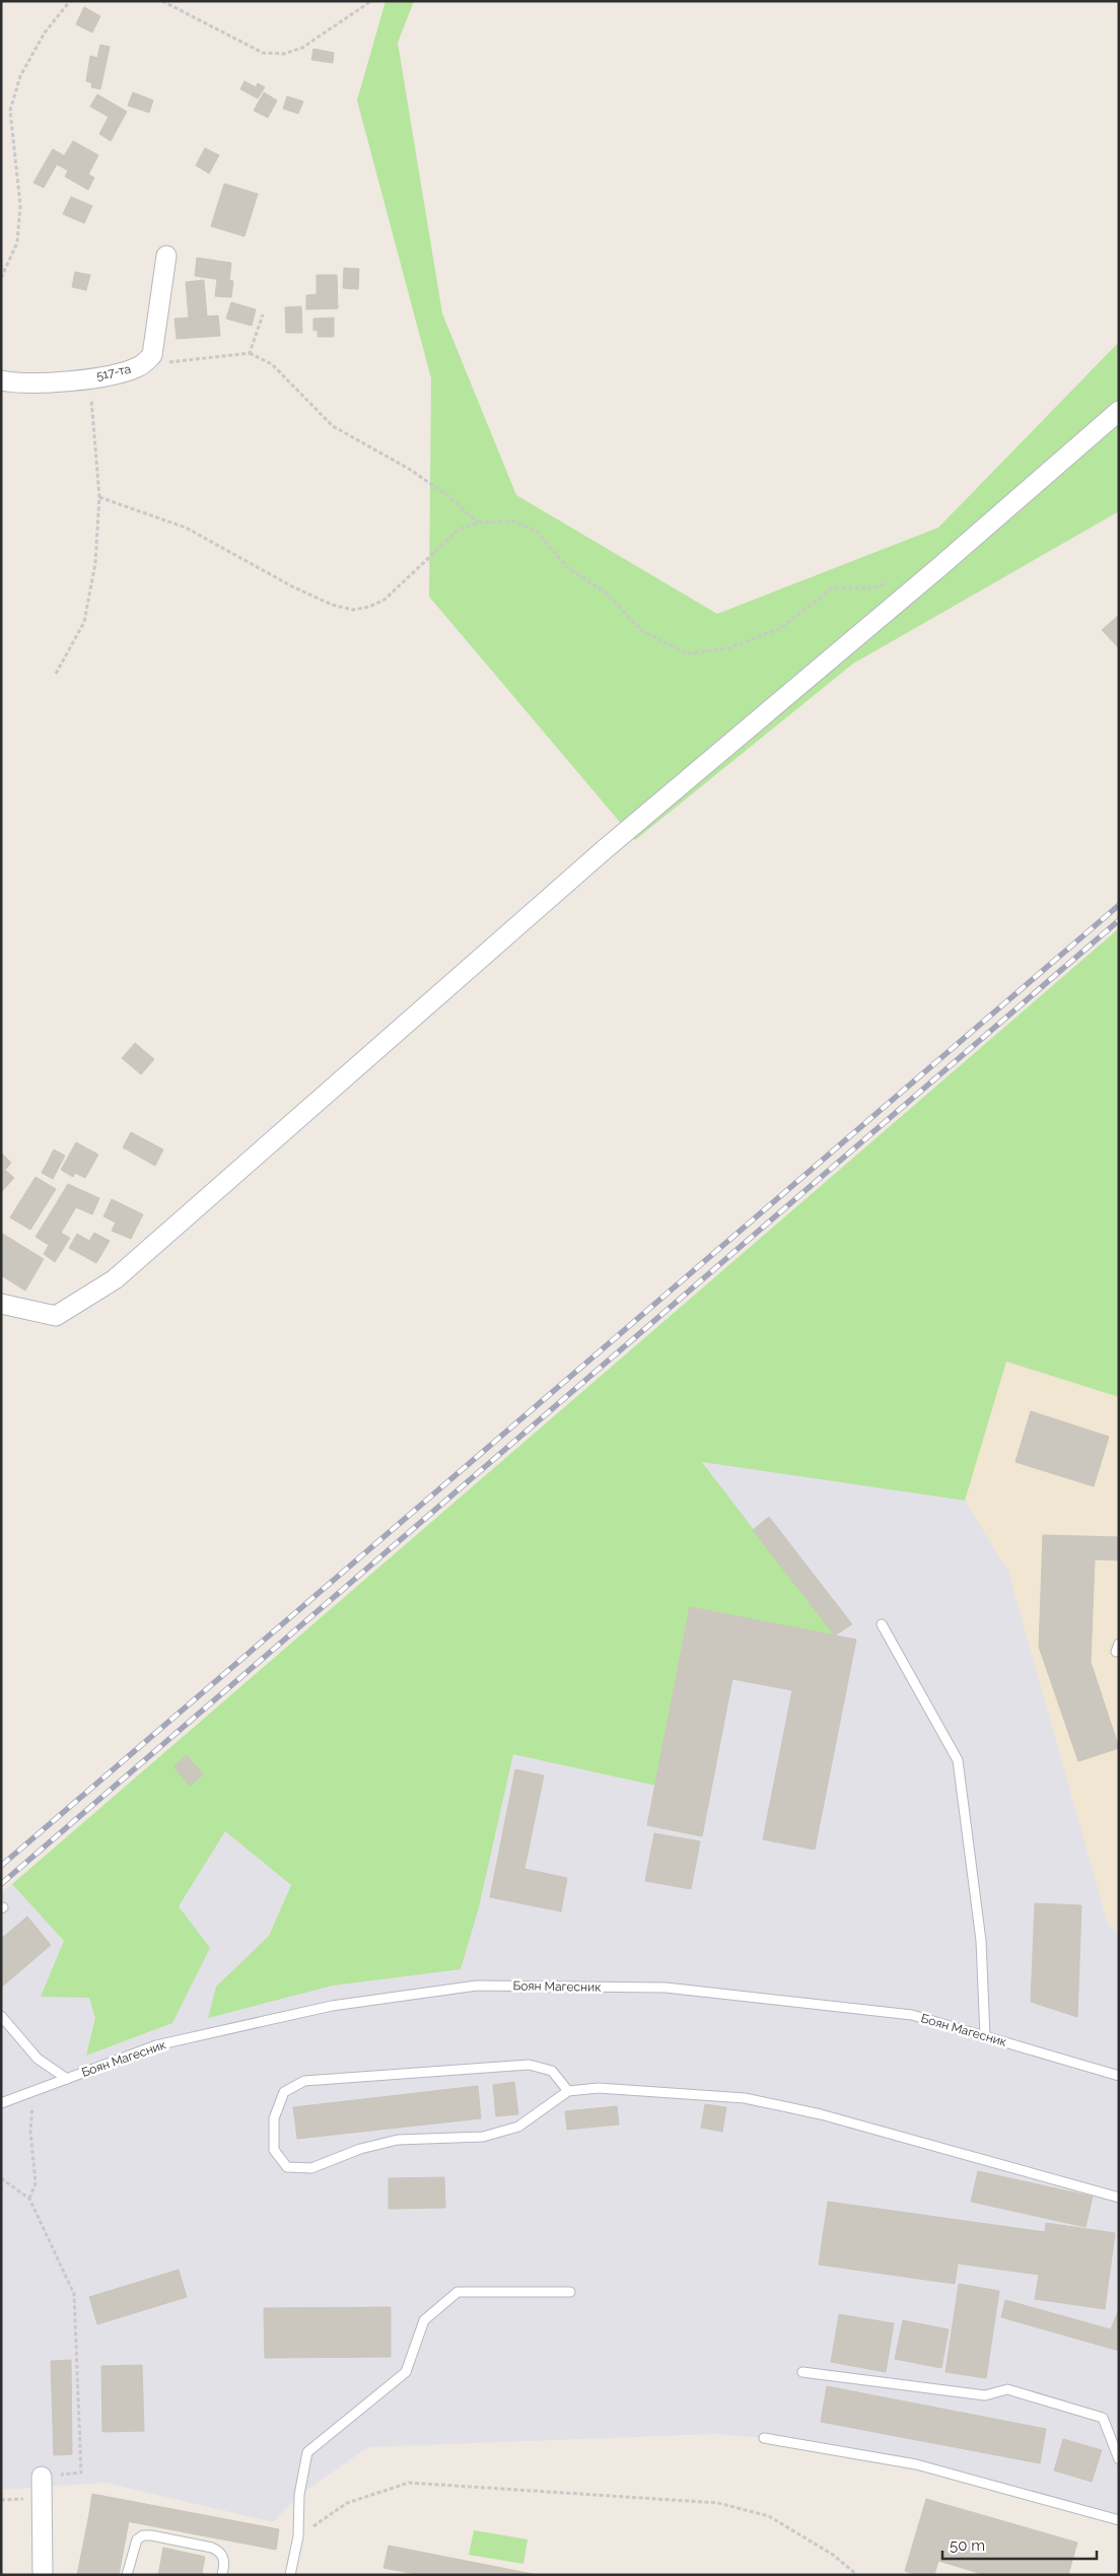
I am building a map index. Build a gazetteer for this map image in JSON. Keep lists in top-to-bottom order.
{
  "streets": {
    "street": ["517-та"],
    "lane": ["Боян Магесник"]
  },
  "scale_bar": "50 m"
}
